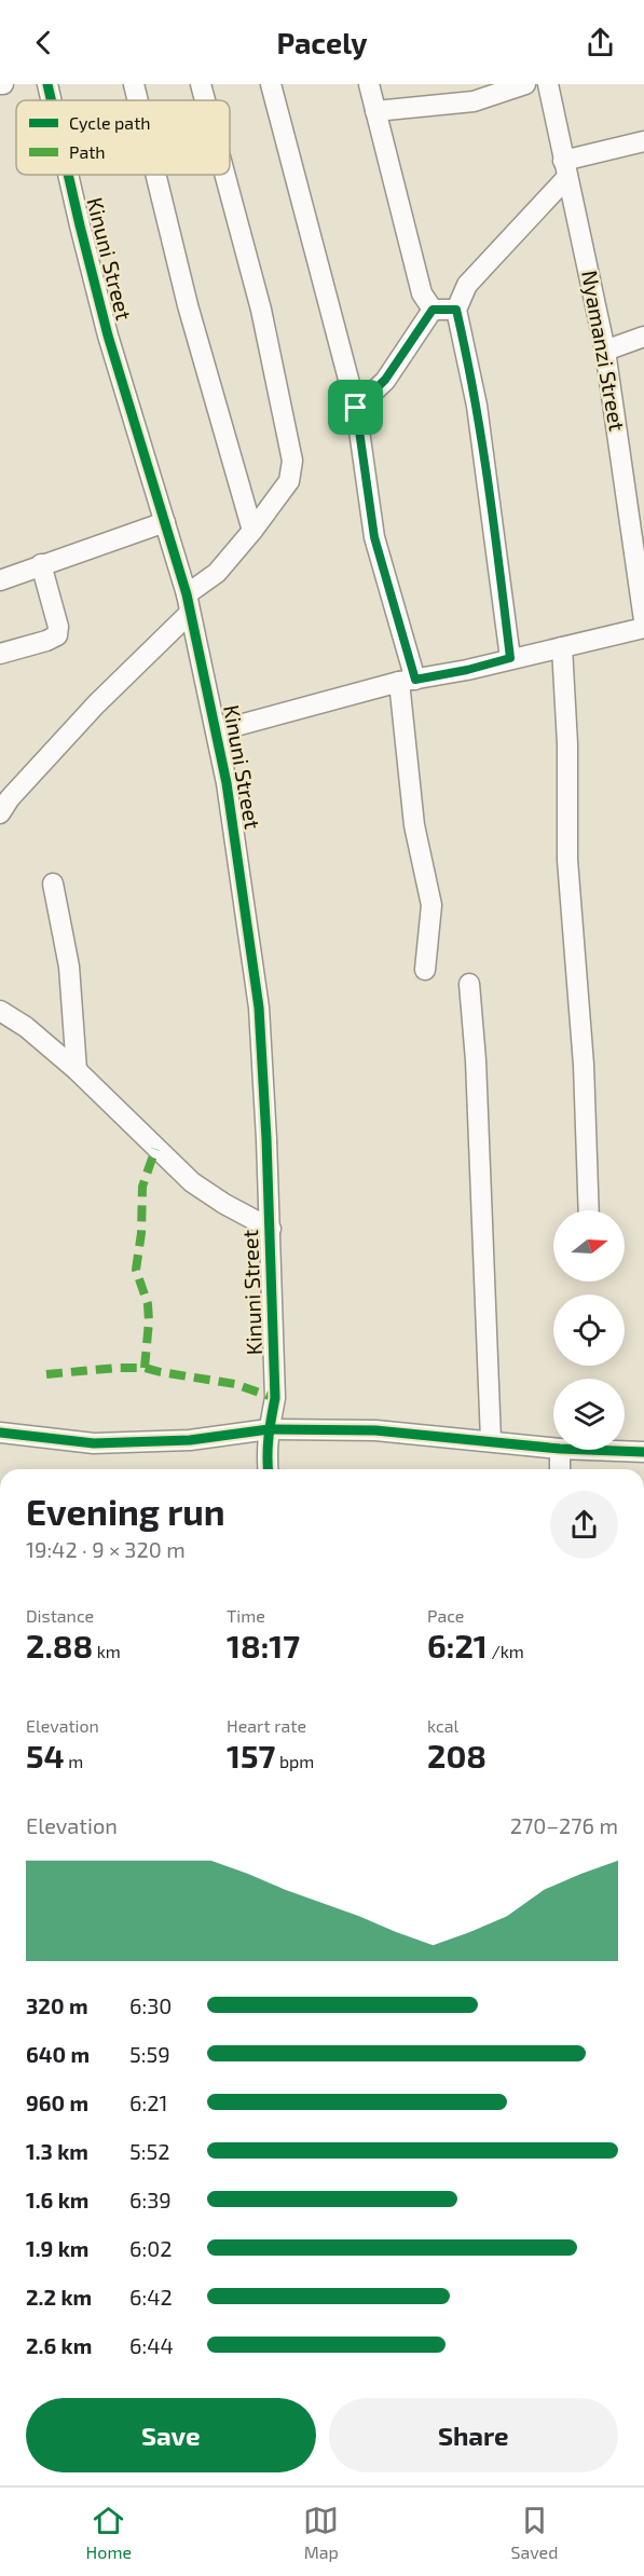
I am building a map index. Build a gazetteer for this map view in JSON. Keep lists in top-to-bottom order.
{
  "streets": {
    "street": ["Kinuni Street", "Nyamanzi Street"]
  },
  "legend": ["Cycle path", "Path"],
  "north": "right",
  "page": {
    "header": "Pacely",
    "heading": ["Evening run", "19:42 · 9 × 320 m"],
    "stats": [
      ["Distance", "2.88 km"],
      ["Time", "18:17"],
      ["Pace", "6:21 /km"],
      ["Elevation", "54 m"],
      ["Heart rate", "157 bpm"],
      ["kcal", "208"]
    ],
    "chart": ["Elevation", "270–276 m"],
    "list": [
      {
        "name": "320 m",
        "note": "6:30"
      },
      {
        "name": "640 m",
        "note": "5:59"
      },
      {
        "name": "960 m",
        "note": "6:21"
      },
      {
        "name": "1.3 km",
        "note": "5:52"
      },
      {
        "name": "1.6 km",
        "note": "6:39"
      },
      {
        "name": "1.9 km",
        "note": "6:02"
      },
      {
        "name": "2.2 km",
        "note": "6:42"
      },
      {
        "name": "2.6 km",
        "note": "6:44"
      }
    ],
    "buttons": ["Save", "Share"],
    "tabs": ["Home", "Map", "Saved"]
  }
}
